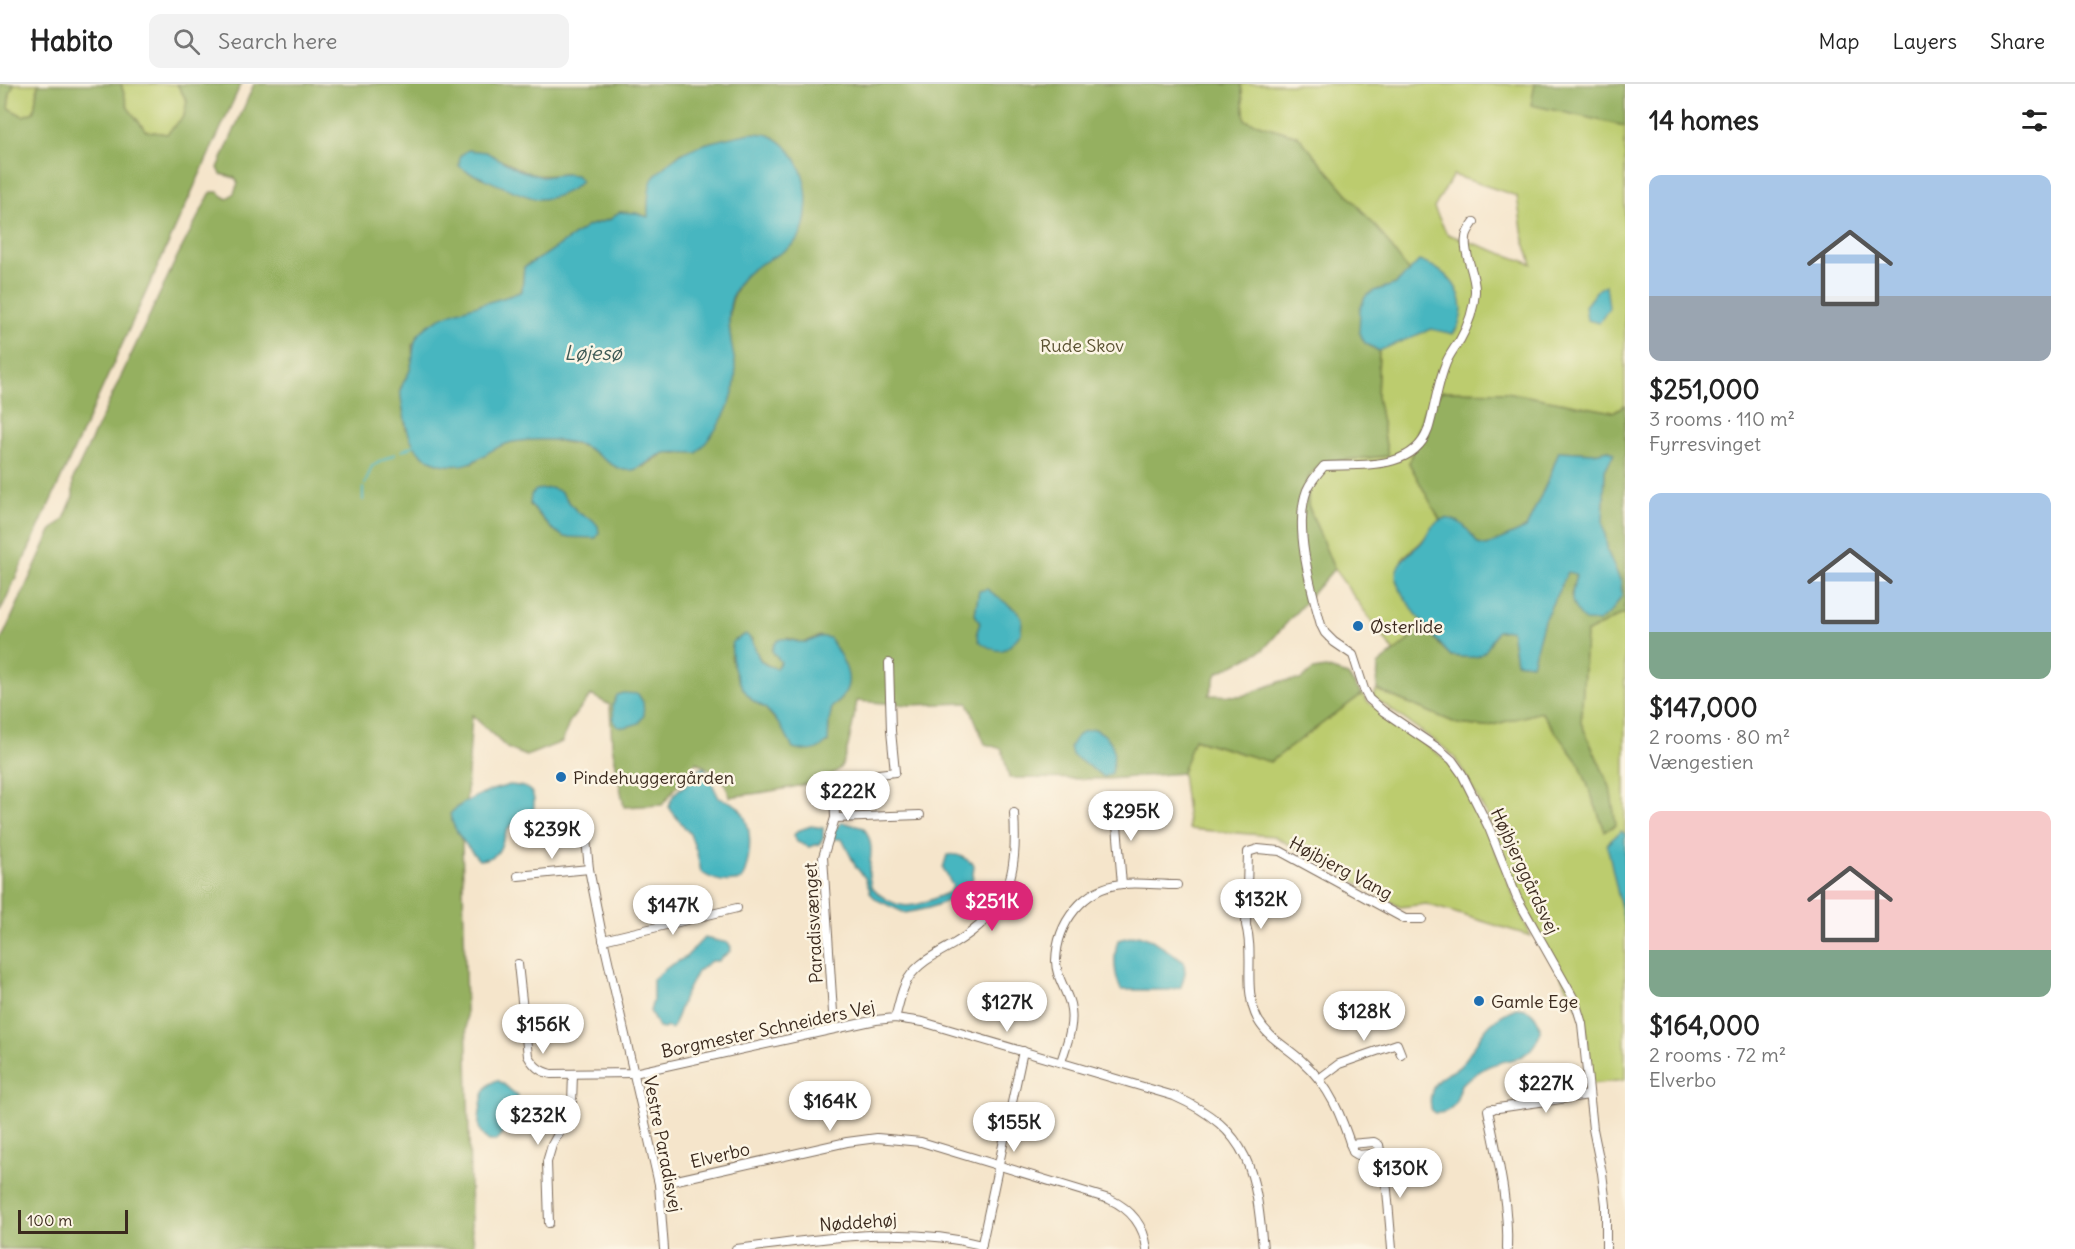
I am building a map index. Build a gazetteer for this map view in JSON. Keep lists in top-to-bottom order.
{
  "streets": {
    "street": [
      "Højbjerg Vang",
      "Højbjerggårdsvej",
      "Paradisvænget",
      "Borgmester Schneiders Vej",
      "Vestre Paradisvej",
      "Elverbo",
      "Nøddehøj"
    ]
  },
  "crossings": [
    ["Paradisvænget", "Borgmester Schneiders Vej"],
    ["Borgmester Schneiders Vej", "Vestre Paradisvej"],
    ["Vestre Paradisvej", "Elverbo"]
  ],
  "water": ["Løjesø"],
  "parks": ["Rude Skov"],
  "places": ["Østerlide", "Pindehuggergården", "Gamle Ege"],
  "scale_bar": "100 m",
  "page": {
    "header": "Habito",
    "search": "Search here",
    "nav": ["Map", "Layers", "Share"],
    "heading": "14 homes",
    "list": [
      {
        "name": "$251,000",
        "note": "3 rooms · 110 m² · Fyrresvinget"
      },
      {
        "name": "$147,000",
        "note": "2 rooms · 80 m² · Vængestien"
      },
      {
        "name": "$164,000",
        "note": "2 rooms · 72 m² · Elverbo"
      }
    ],
    "price": [
      "$222K",
      "$295K",
      "$239K",
      "$132K",
      "$251K",
      "$147K",
      "$127K",
      "$128K",
      "$156K",
      "$227K",
      "$164K",
      "$232K",
      "$155K",
      "$130K"
    ],
    "scale": "100 m"
  }
}
